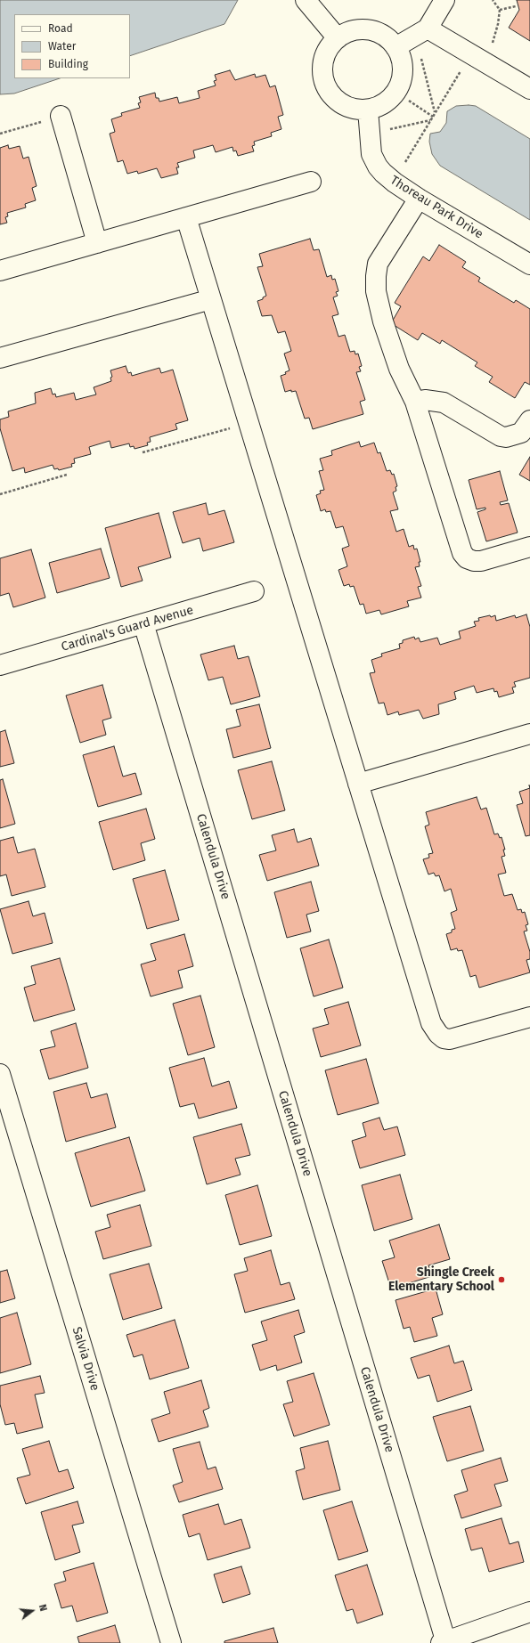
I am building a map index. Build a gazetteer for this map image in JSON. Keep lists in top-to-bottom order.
{
  "streets": {
    "street": [
      "Thoreau Park Drive",
      "Cardinal's Guard Avenue",
      "Calendula Drive",
      "Salvia Drive"
    ]
  },
  "crossings": [
    ["Cardinal's Guard Avenue", "Calendula Drive"]
  ],
  "places": ["Shingle Creek Elementary School"],
  "legend": ["Road", "Water", "Building"],
  "north": "right"
}
